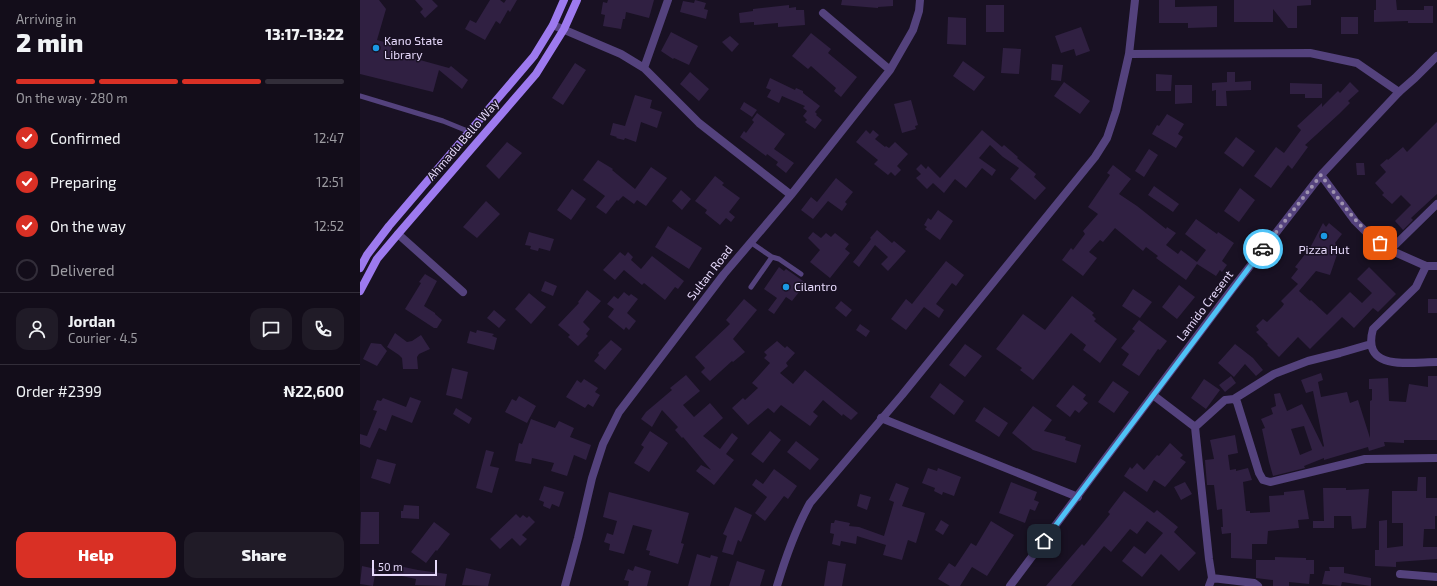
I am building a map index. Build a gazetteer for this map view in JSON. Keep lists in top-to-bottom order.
{
  "streets": {
    "main road": ["Ahmadu Bello Way"],
    "street": ["Sultan Road", "Lamido Cresent"]
  },
  "places": ["Kano State Library", "Pizza Hut", "Cilantro"],
  "scale_bar": "50 m",
  "page": {
    "heading": ["2 min", "Arriving in", "13:17–13:22"],
    "panel": [
      "Jordan",
      "Courier · 4.5",
      "Order #2399",
      "₦22,600"
    ],
    "bar": "On the way · 280 m",
    "list": [
      ["Confirmed", "12:47"],
      ["Preparing", "12:51"],
      ["On the way", "12:52"],
      "Delivered"
    ],
    "buttons": ["Help", "Share"],
    "scale": "50 m"
  }
}
